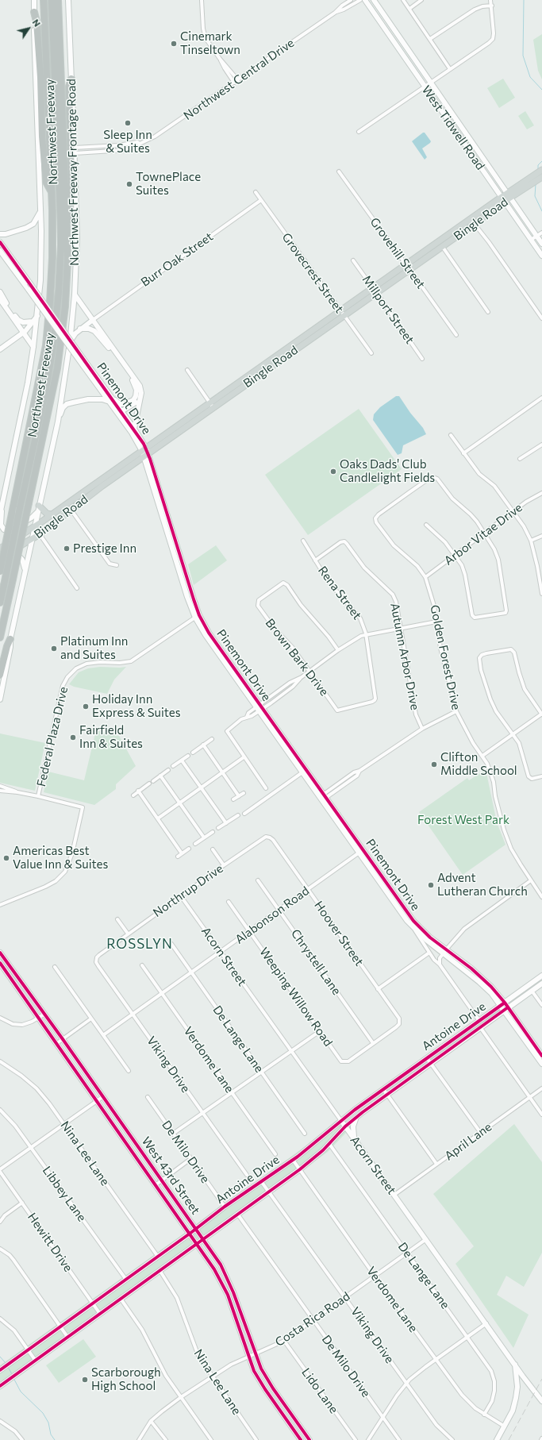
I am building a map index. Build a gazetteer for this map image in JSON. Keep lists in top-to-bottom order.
{
  "streets": {
    "highway": ["Northwest Freeway"],
    "main road": [
      "West Tidwell Road",
      "Northwest Freeway Frontage Road",
      "Bingle Road",
      "Pinemont Drive",
      "Acorn Street",
      "Antoine Drive",
      "West 43rd Street"
    ],
    "street": [
      "Northwest Central Drive",
      "Grovehill Street",
      "Burr Oak Street",
      "Grovecrest Street",
      "Millport Street",
      "Arbor Vitae Drive",
      "Rena Street",
      "Autumn Arbor Drive",
      "Brown Bark Drive",
      "Golden Forest Drive",
      "Federal Plaza Drive",
      "Northrup Drive",
      "Alabonson Road",
      "Hoover Street",
      "Chrystell Lane",
      "Weeping Willow Road",
      "De Lange Lane",
      "Verdome Lane",
      "Viking Drive",
      "April Lane",
      "De Milo Drive",
      "Nina Lee Lane",
      "Libbey Lane",
      "Hewitt Drive",
      "Costa Rica Road",
      "Lido Lane"
    ]
  },
  "crossings": [
    ["Northwest Central Drive", "Northwest Freeway Frontage Road"],
    ["West Tidwell Road", "Bingle Road"],
    ["Northwest Freeway Frontage Road", "Bingle Road"],
    ["Bingle Road", "Grovehill Street"],
    ["Bingle Road", "Grovecrest Street"],
    ["Bingle Road", "Millport Street"],
    ["Bingle Road", "Pinemont Drive"],
    ["Burr Oak Street", "Grovecrest Street"],
    ["Pinemont Drive", "Federal Plaza Drive"],
    ["Pinemont Drive", "Alabonson Road"],
    ["Pinemont Drive", "Antoine Drive"],
    ["Arbor Vitae Drive", "Golden Forest Drive"],
    ["Rena Street", "Autumn Arbor Drive"],
    ["Rena Street", "Brown Bark Drive"],
    ["Northrup Drive", "Hoover Street"],
    ["Northrup Drive", "Acorn Street"],
    ["Northrup Drive", "Viking Drive"],
    ["Alabonson Road", "Hoover Street"],
    ["Alabonson Road", "Acorn Street"],
    ["Alabonson Road", "Chrystell Lane"],
    ["Alabonson Road", "Weeping Willow Road"],
    ["Alabonson Road", "De Lange Lane"],
    ["Alabonson Road", "Verdome Lane"],
    ["Alabonson Road", "Viking Drive"],
    ["Hoover Street", "Chrystell Lane"],
    ["Hoover Street", "Weeping Willow Road"],
    ["Acorn Street", "Antoine Drive"],
    ["Acorn Street", "April Lane"],
    ["Acorn Street", "Costa Rica Road"],
    ["Chrystell Lane", "Weeping Willow Road"],
    ["Antoine Drive", "De Lange Lane"],
    ["Antoine Drive", "Verdome Lane"],
    ["Antoine Drive", "Viking Drive"],
    ["Antoine Drive", "De Milo Drive"],
    ["Antoine Drive", "Nina Lee Lane"],
    ["Antoine Drive", "West 43rd Street"],
    ["Antoine Drive", "Libbey Lane"],
    ["Antoine Drive", "Hewitt Drive"],
    ["De Lange Lane", "Verdome Lane"],
    ["De Lange Lane", "Costa Rica Road"],
    ["Verdome Lane", "Costa Rica Road"],
    ["Viking Drive", "Costa Rica Road"],
    ["De Milo Drive", "Costa Rica Road"],
    ["Nina Lee Lane", "Costa Rica Road"],
    ["West 43rd Street", "Costa Rica Road"],
    ["Costa Rica Road", "Lido Lane"]
  ],
  "districts": ["ROSSLYN"],
  "parks": ["Forest West Park"],
  "places": [
    "Cinemark Tinseltown",
    "Sleep Inn & Suites",
    "TownePlace Suites",
    "Oaks Dads' Club Candlelight Fields",
    "Prestige Inn",
    "Platinum Inn and Suites",
    "Holiday Inn Express & Suites",
    "Fairfield Inn & Suites",
    "Clifton Middle School",
    "Americas Best Value Inn & Suites",
    "Advent Lutheran Church",
    "Scarborough High School"
  ],
  "north": "top right"
}
